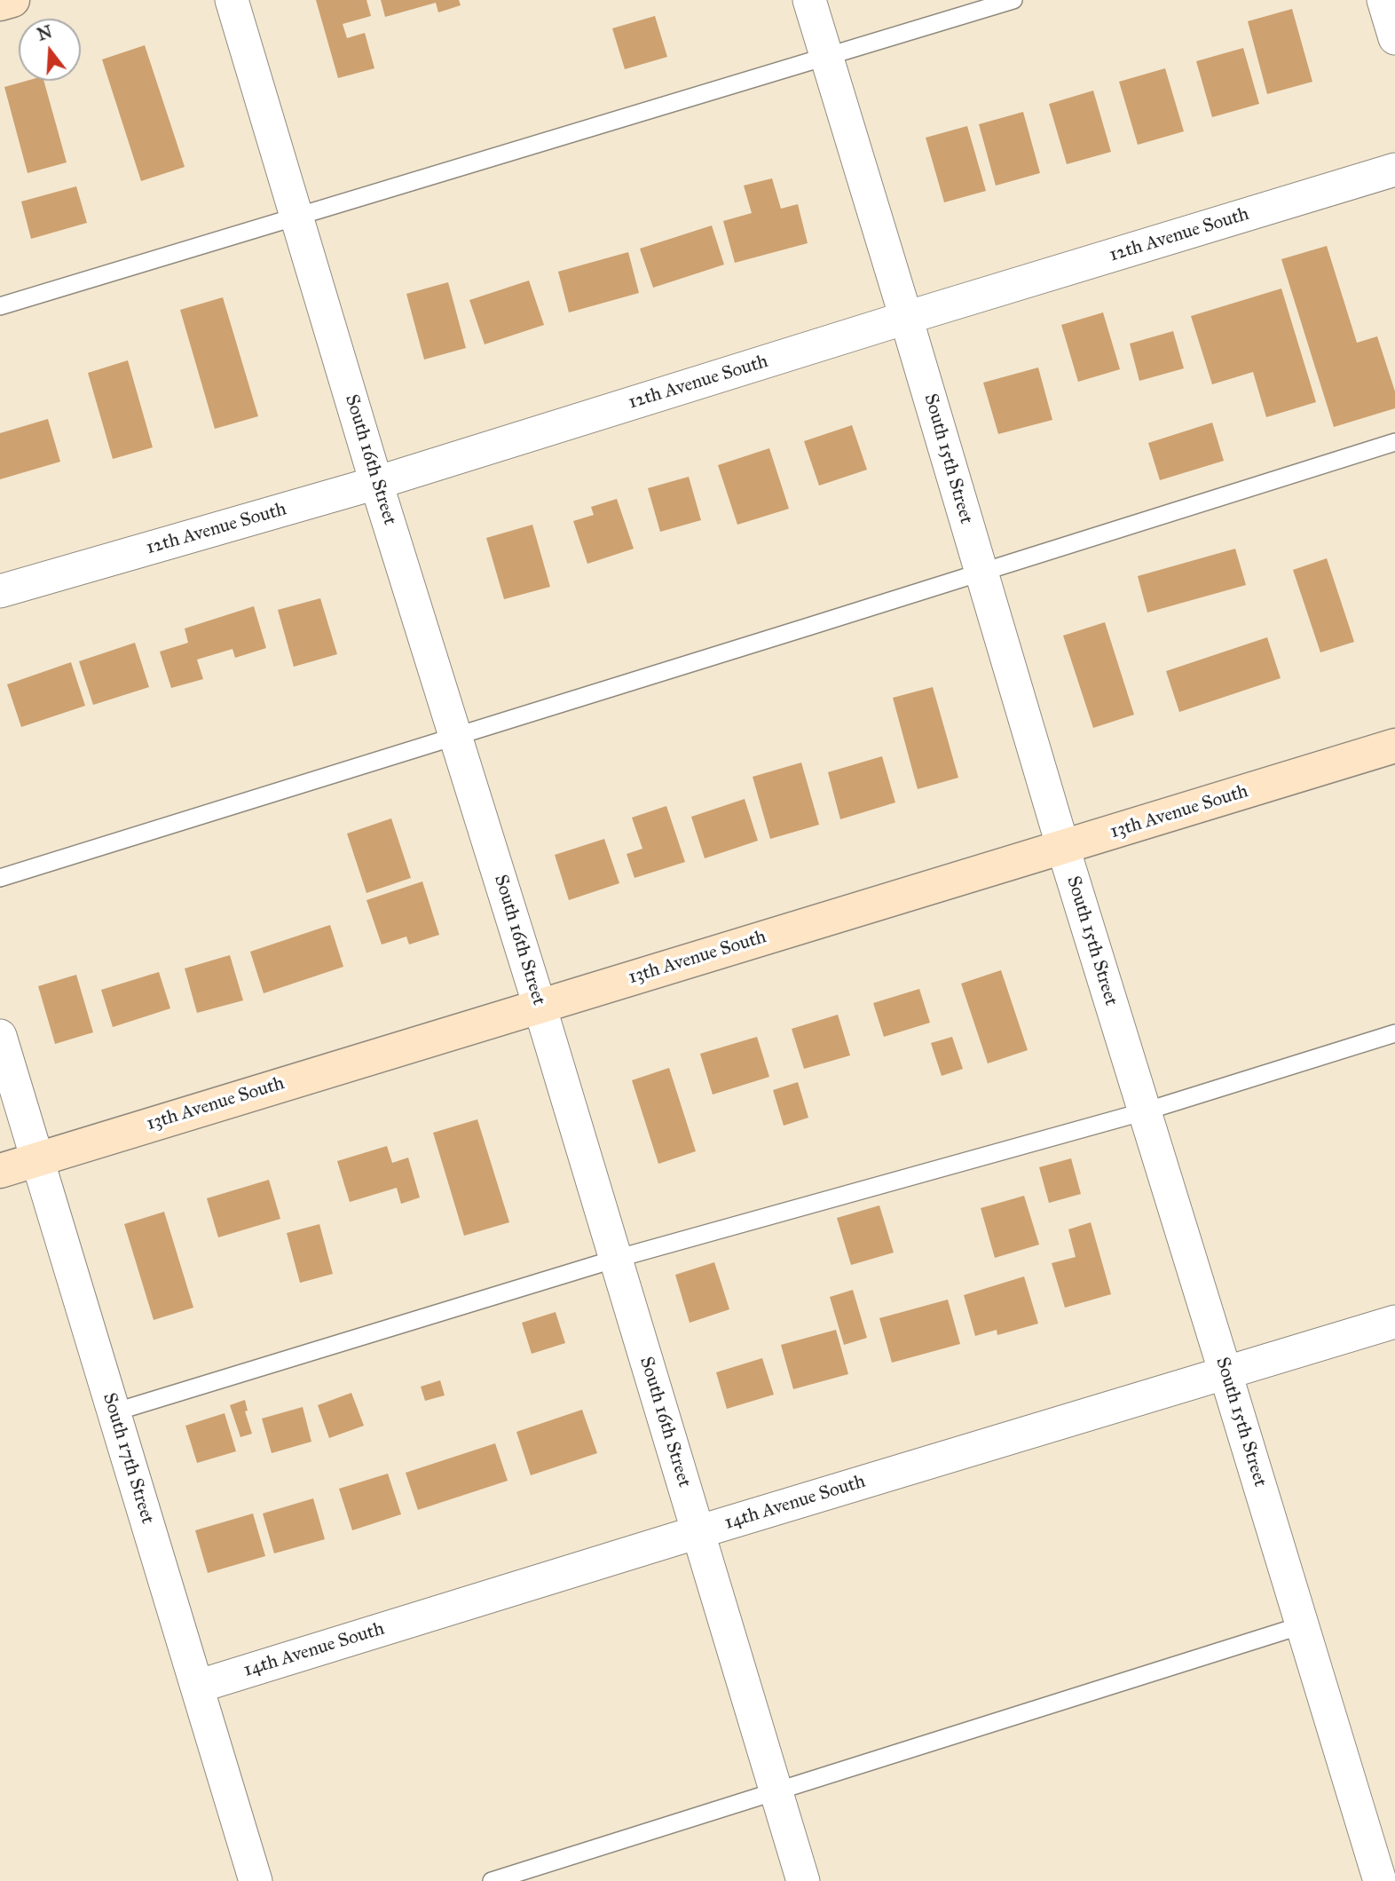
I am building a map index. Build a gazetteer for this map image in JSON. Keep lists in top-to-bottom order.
{
  "streets": {
    "street": [
      "12th Avenue South",
      "South 15th Street",
      "South 16th Street",
      "13th Avenue South",
      "South 17th Street",
      "14th Avenue South"
    ]
  },
  "crossings": [
    ["12th Avenue South", "South 15th Street"],
    ["12th Avenue South", "South 16th Street"],
    ["South 15th Street", "13th Avenue South"],
    ["South 15th Street", "14th Avenue South"],
    ["South 16th Street", "13th Avenue South"],
    ["South 16th Street", "14th Avenue South"],
    ["13th Avenue South", "South 17th Street"],
    ["South 17th Street", "14th Avenue South"]
  ],
  "north": "top"
}
